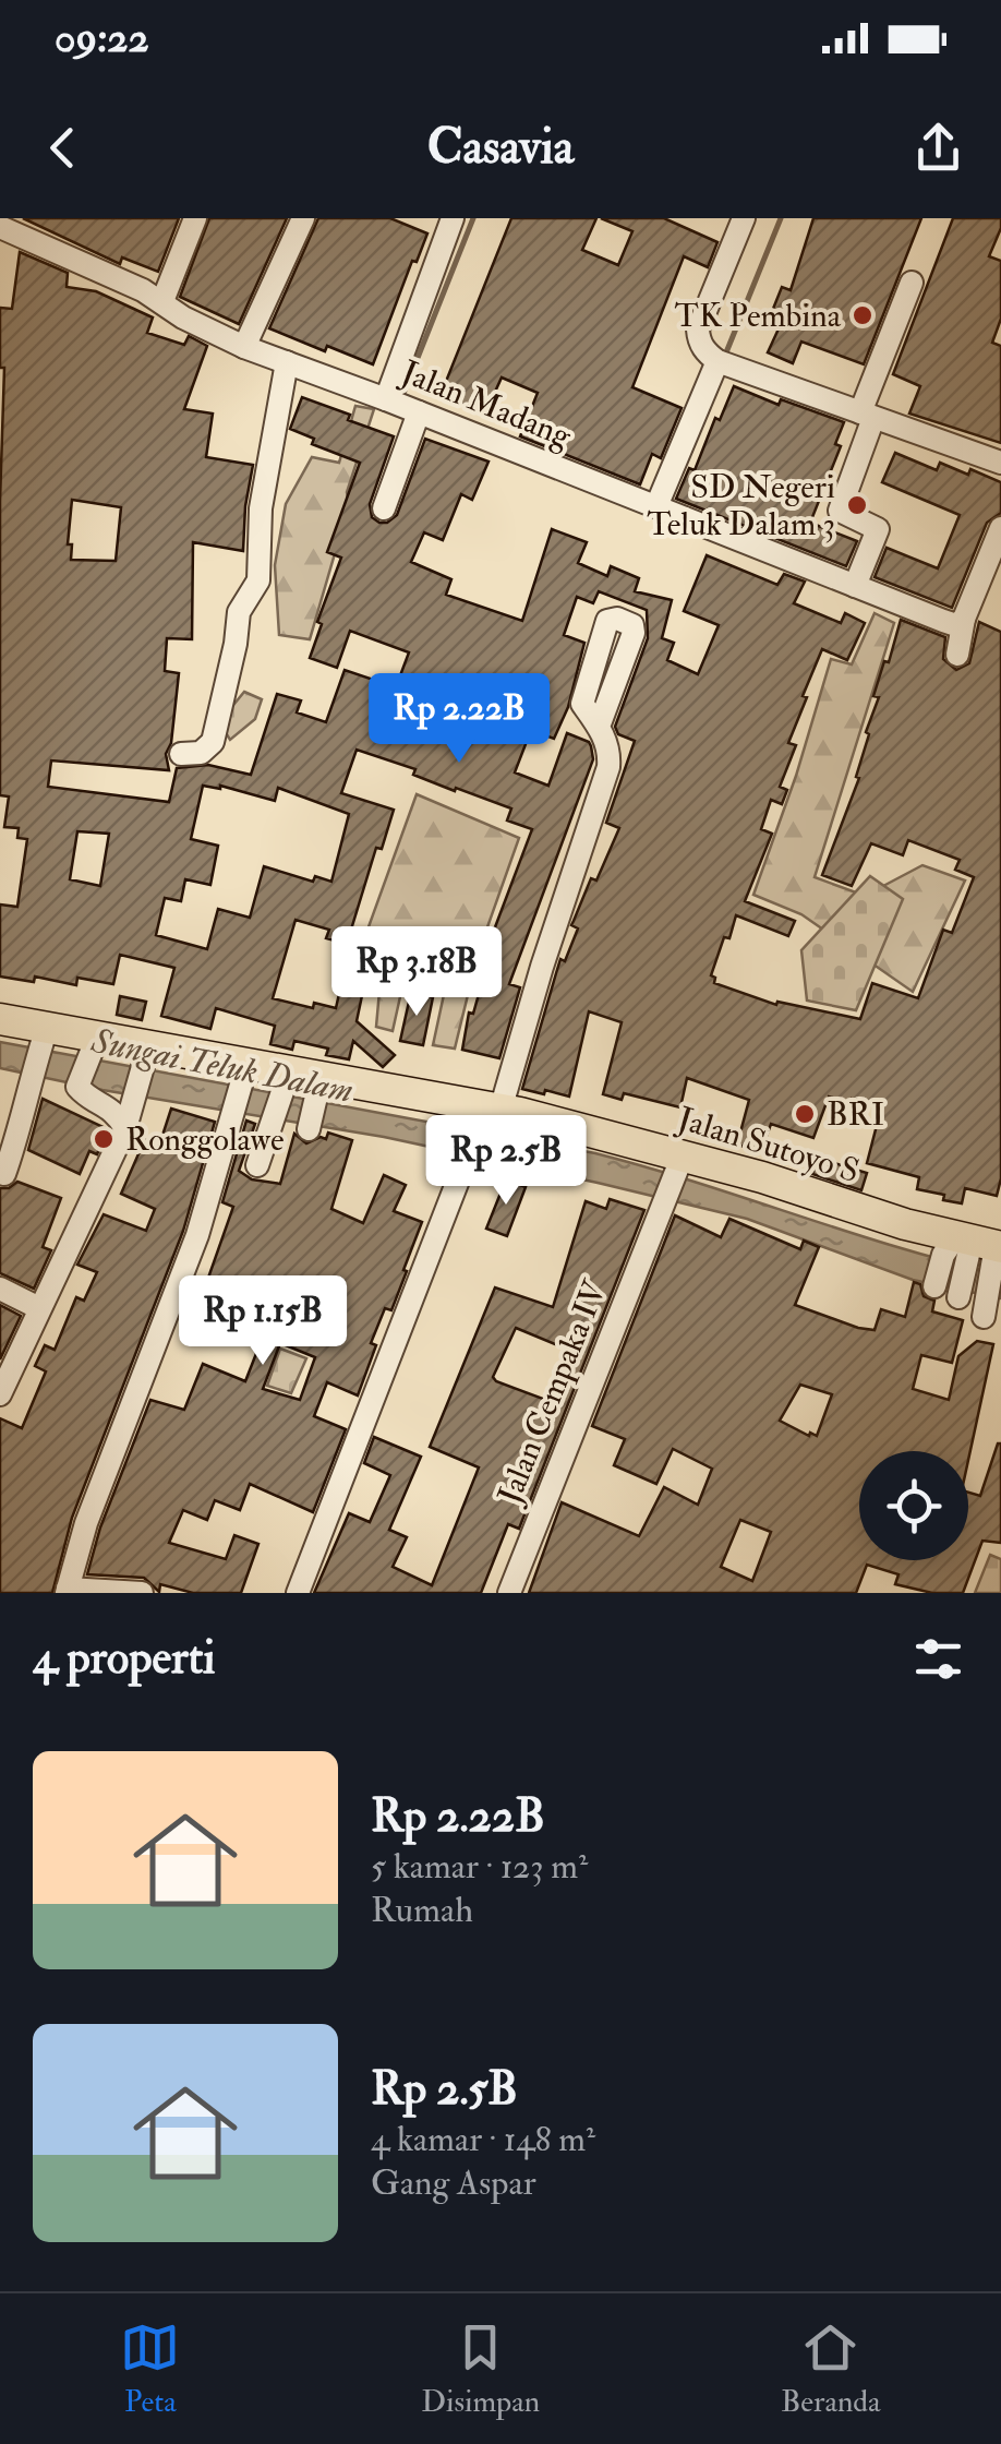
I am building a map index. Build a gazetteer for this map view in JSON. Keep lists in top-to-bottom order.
{
  "streets": {
    "highway": ["Jalan Sutoyo S"],
    "street": ["Jalan Madang", "Jalan Cempaka IV"]
  },
  "crossings": [
    ["Jalan Sutoyo S", "Jalan Cempaka IV"]
  ],
  "water": ["Sungai Teluk Dalam"],
  "places": [
    "TK Pembina",
    "SD Negeri Teluk Dalam 3",
    "BRI",
    "Ronggolawe"
  ],
  "page": {
    "status": "09:22",
    "header": "Casavia",
    "price": [
      "Rp 2.22B",
      "Rp 3.18B",
      "Rp 2.5B",
      "Rp 1.15B"
    ],
    "heading": "4 properti",
    "list": [
      {
        "name": "Rp 2.22B",
        "note": "5 kamar · 123 m² · Rumah"
      },
      {
        "name": "Rp 2.5B",
        "note": "4 kamar · 148 m² · Gang Aspar"
      }
    ],
    "tabs": ["Peta", "Disimpan", "Beranda"]
  }
}
